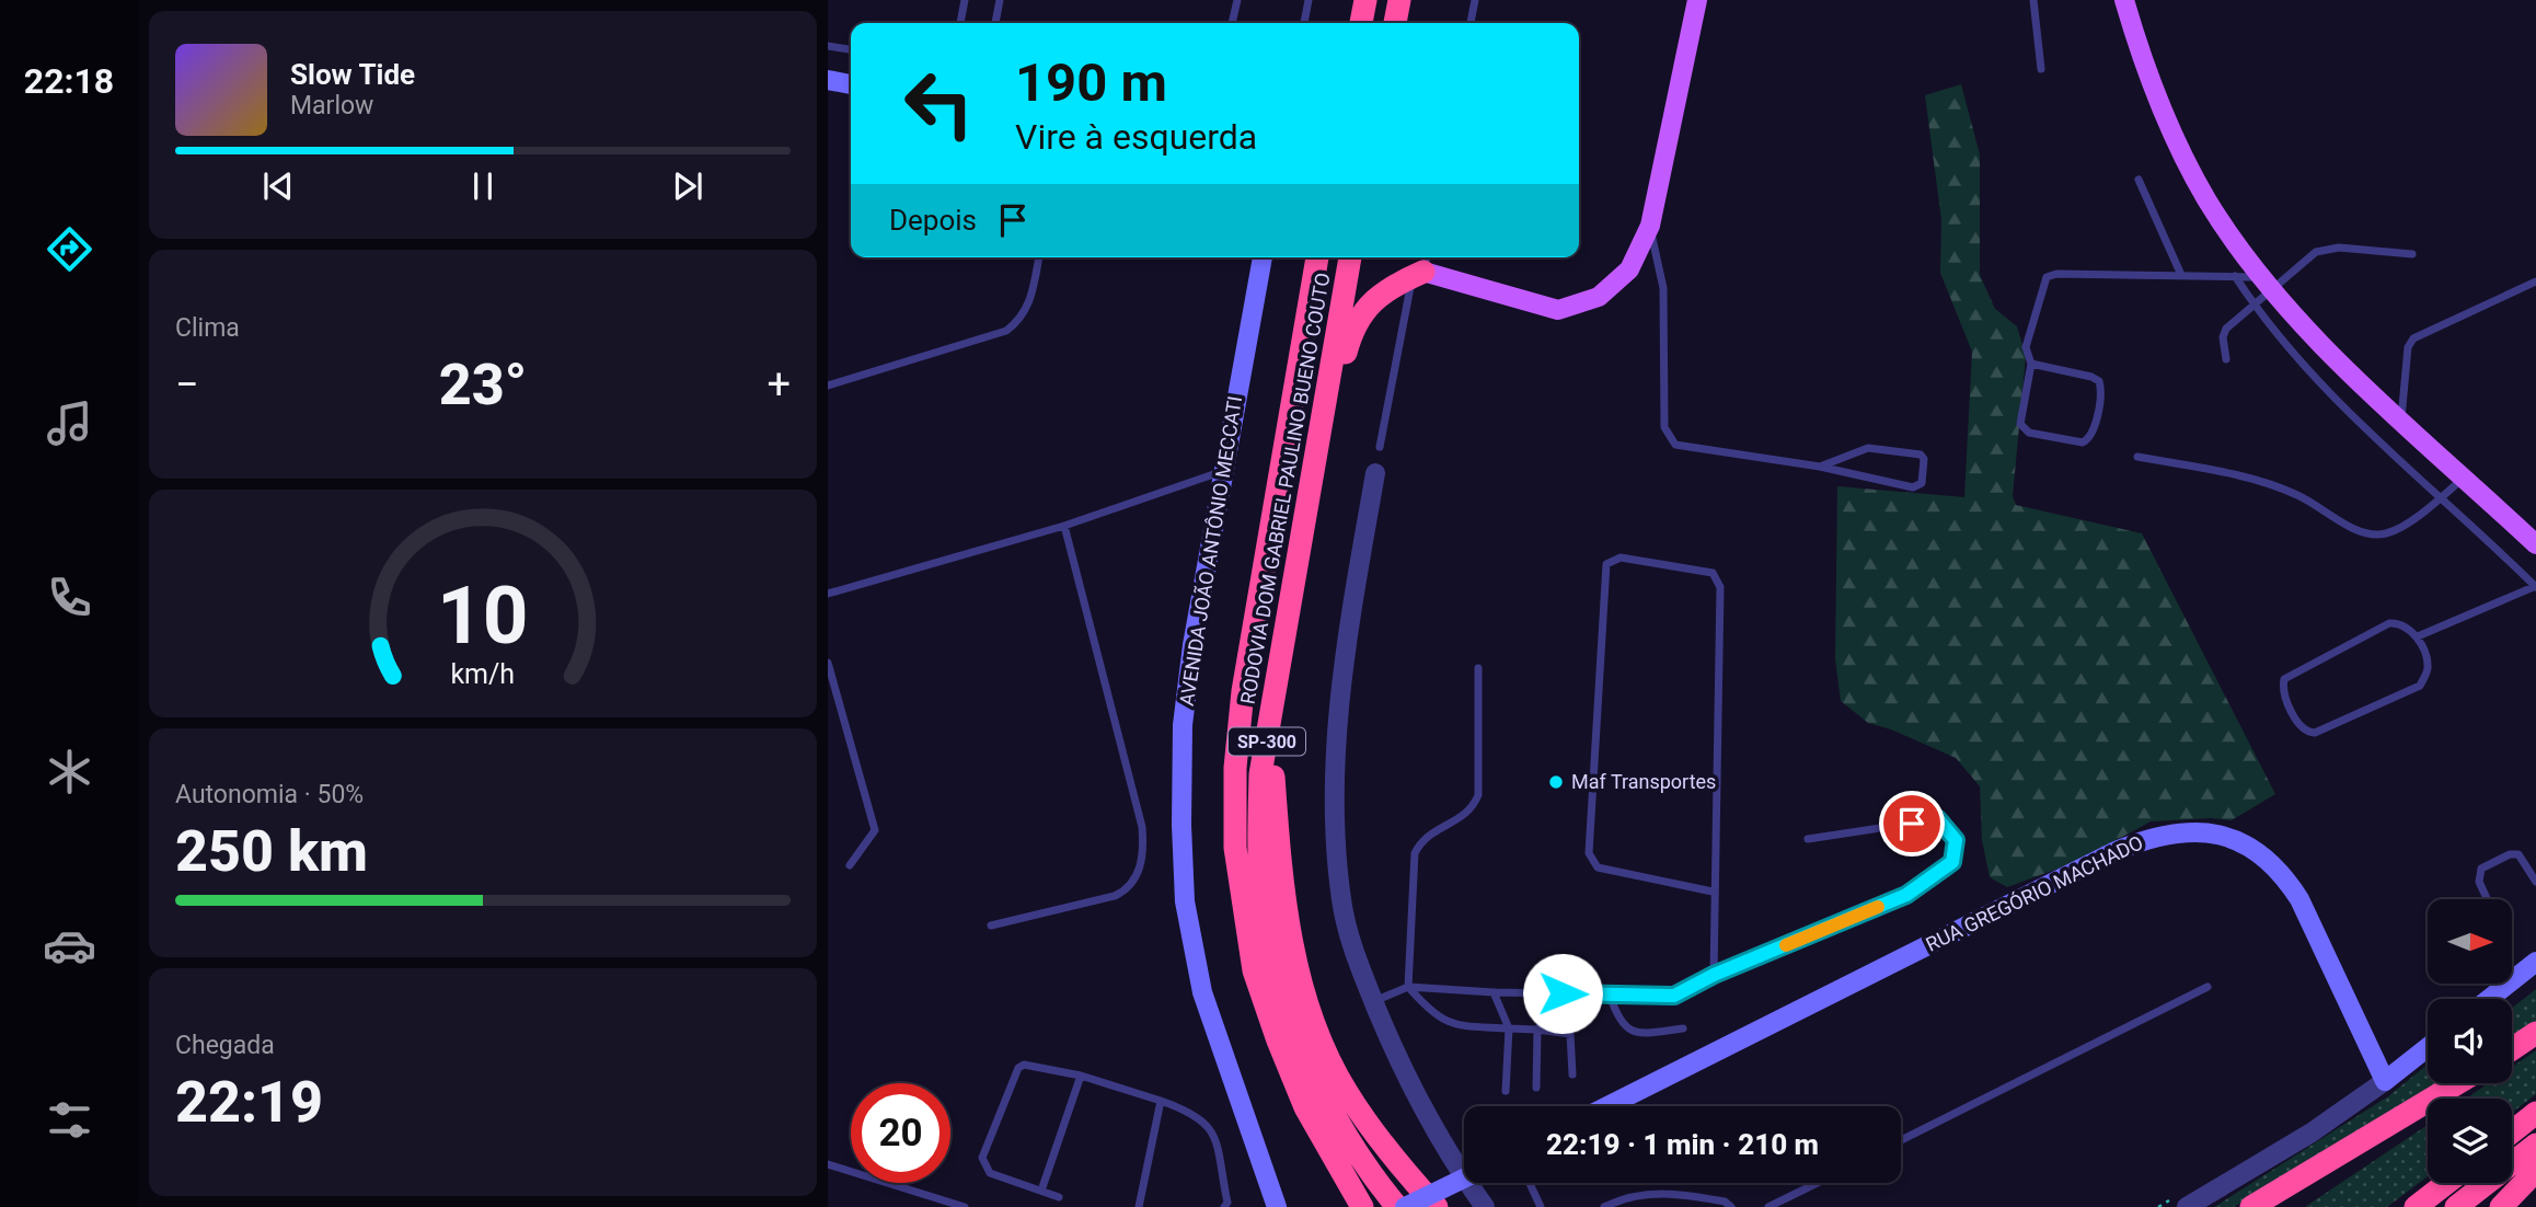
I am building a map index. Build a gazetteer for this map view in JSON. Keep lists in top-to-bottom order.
{
  "streets": {
    "highway": ["RODOVIA DOM GABRIEL PAULINO BUENO COUTO", "SP-300"],
    "main road": ["AVENIDA JOÃO ANTÔNIO MECCATI", "RUA GREGÓRIO MACHADO"]
  },
  "places": ["Maf Transportes"],
  "north": "right",
  "page": {
    "tabs": "22:18",
    "turn": ["190 m", "Vire à esquerda"],
    "song": ["Slow Tide", "Marlow"],
    "then": "Depois",
    "tile": [
      "Clima",
      ["Autonomia · 50%", "250 km"],
      ["Chegada", "22:19"]
    ],
    "heat": ["−", "23°", "+"],
    "limit": "20",
    "trip": "22:19 · 1 min · 210 m",
    "gauge": ["10", "km/h"]
  }
}
